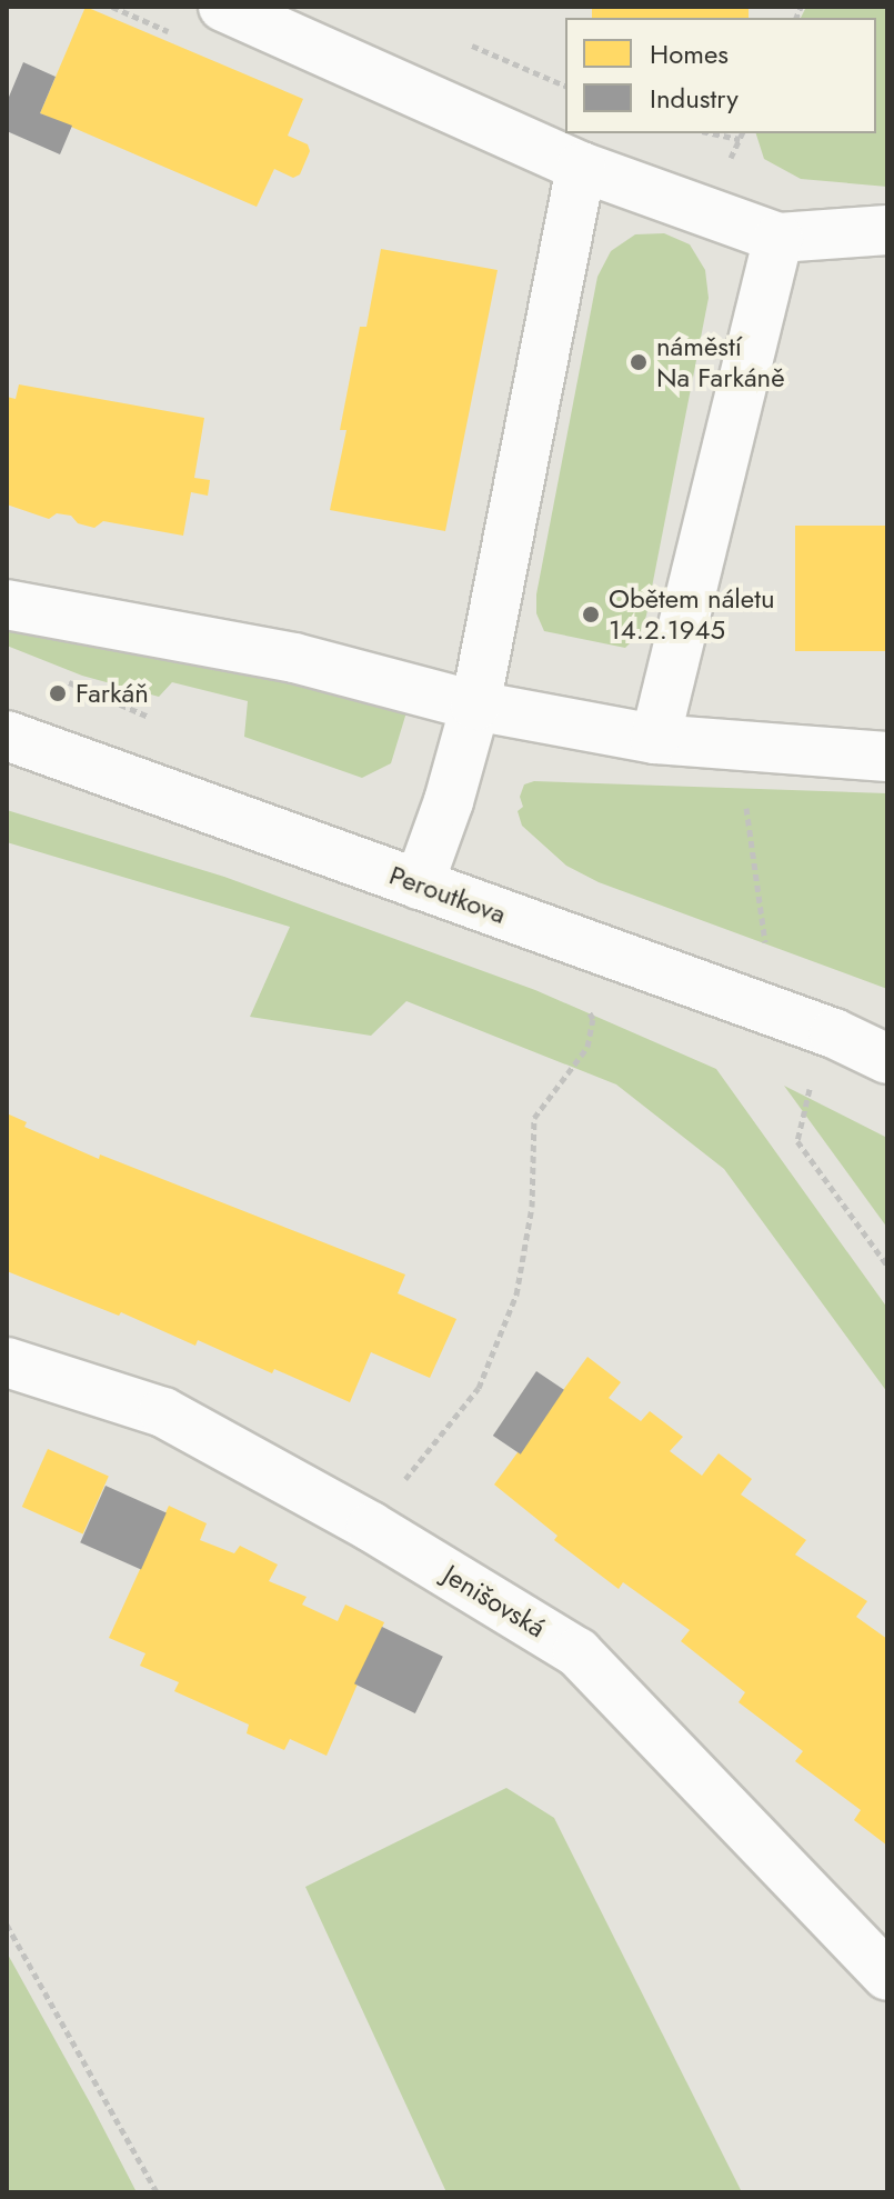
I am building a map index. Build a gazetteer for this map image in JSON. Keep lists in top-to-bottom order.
{
  "streets": {
    "street": ["Peroutkova", "Jenišovská"]
  },
  "places": ["náměstí Na Farkáně", "Obětem náletu 14.2.1945", "Farkáň"],
  "legend": ["Homes", "Industry"]
}
